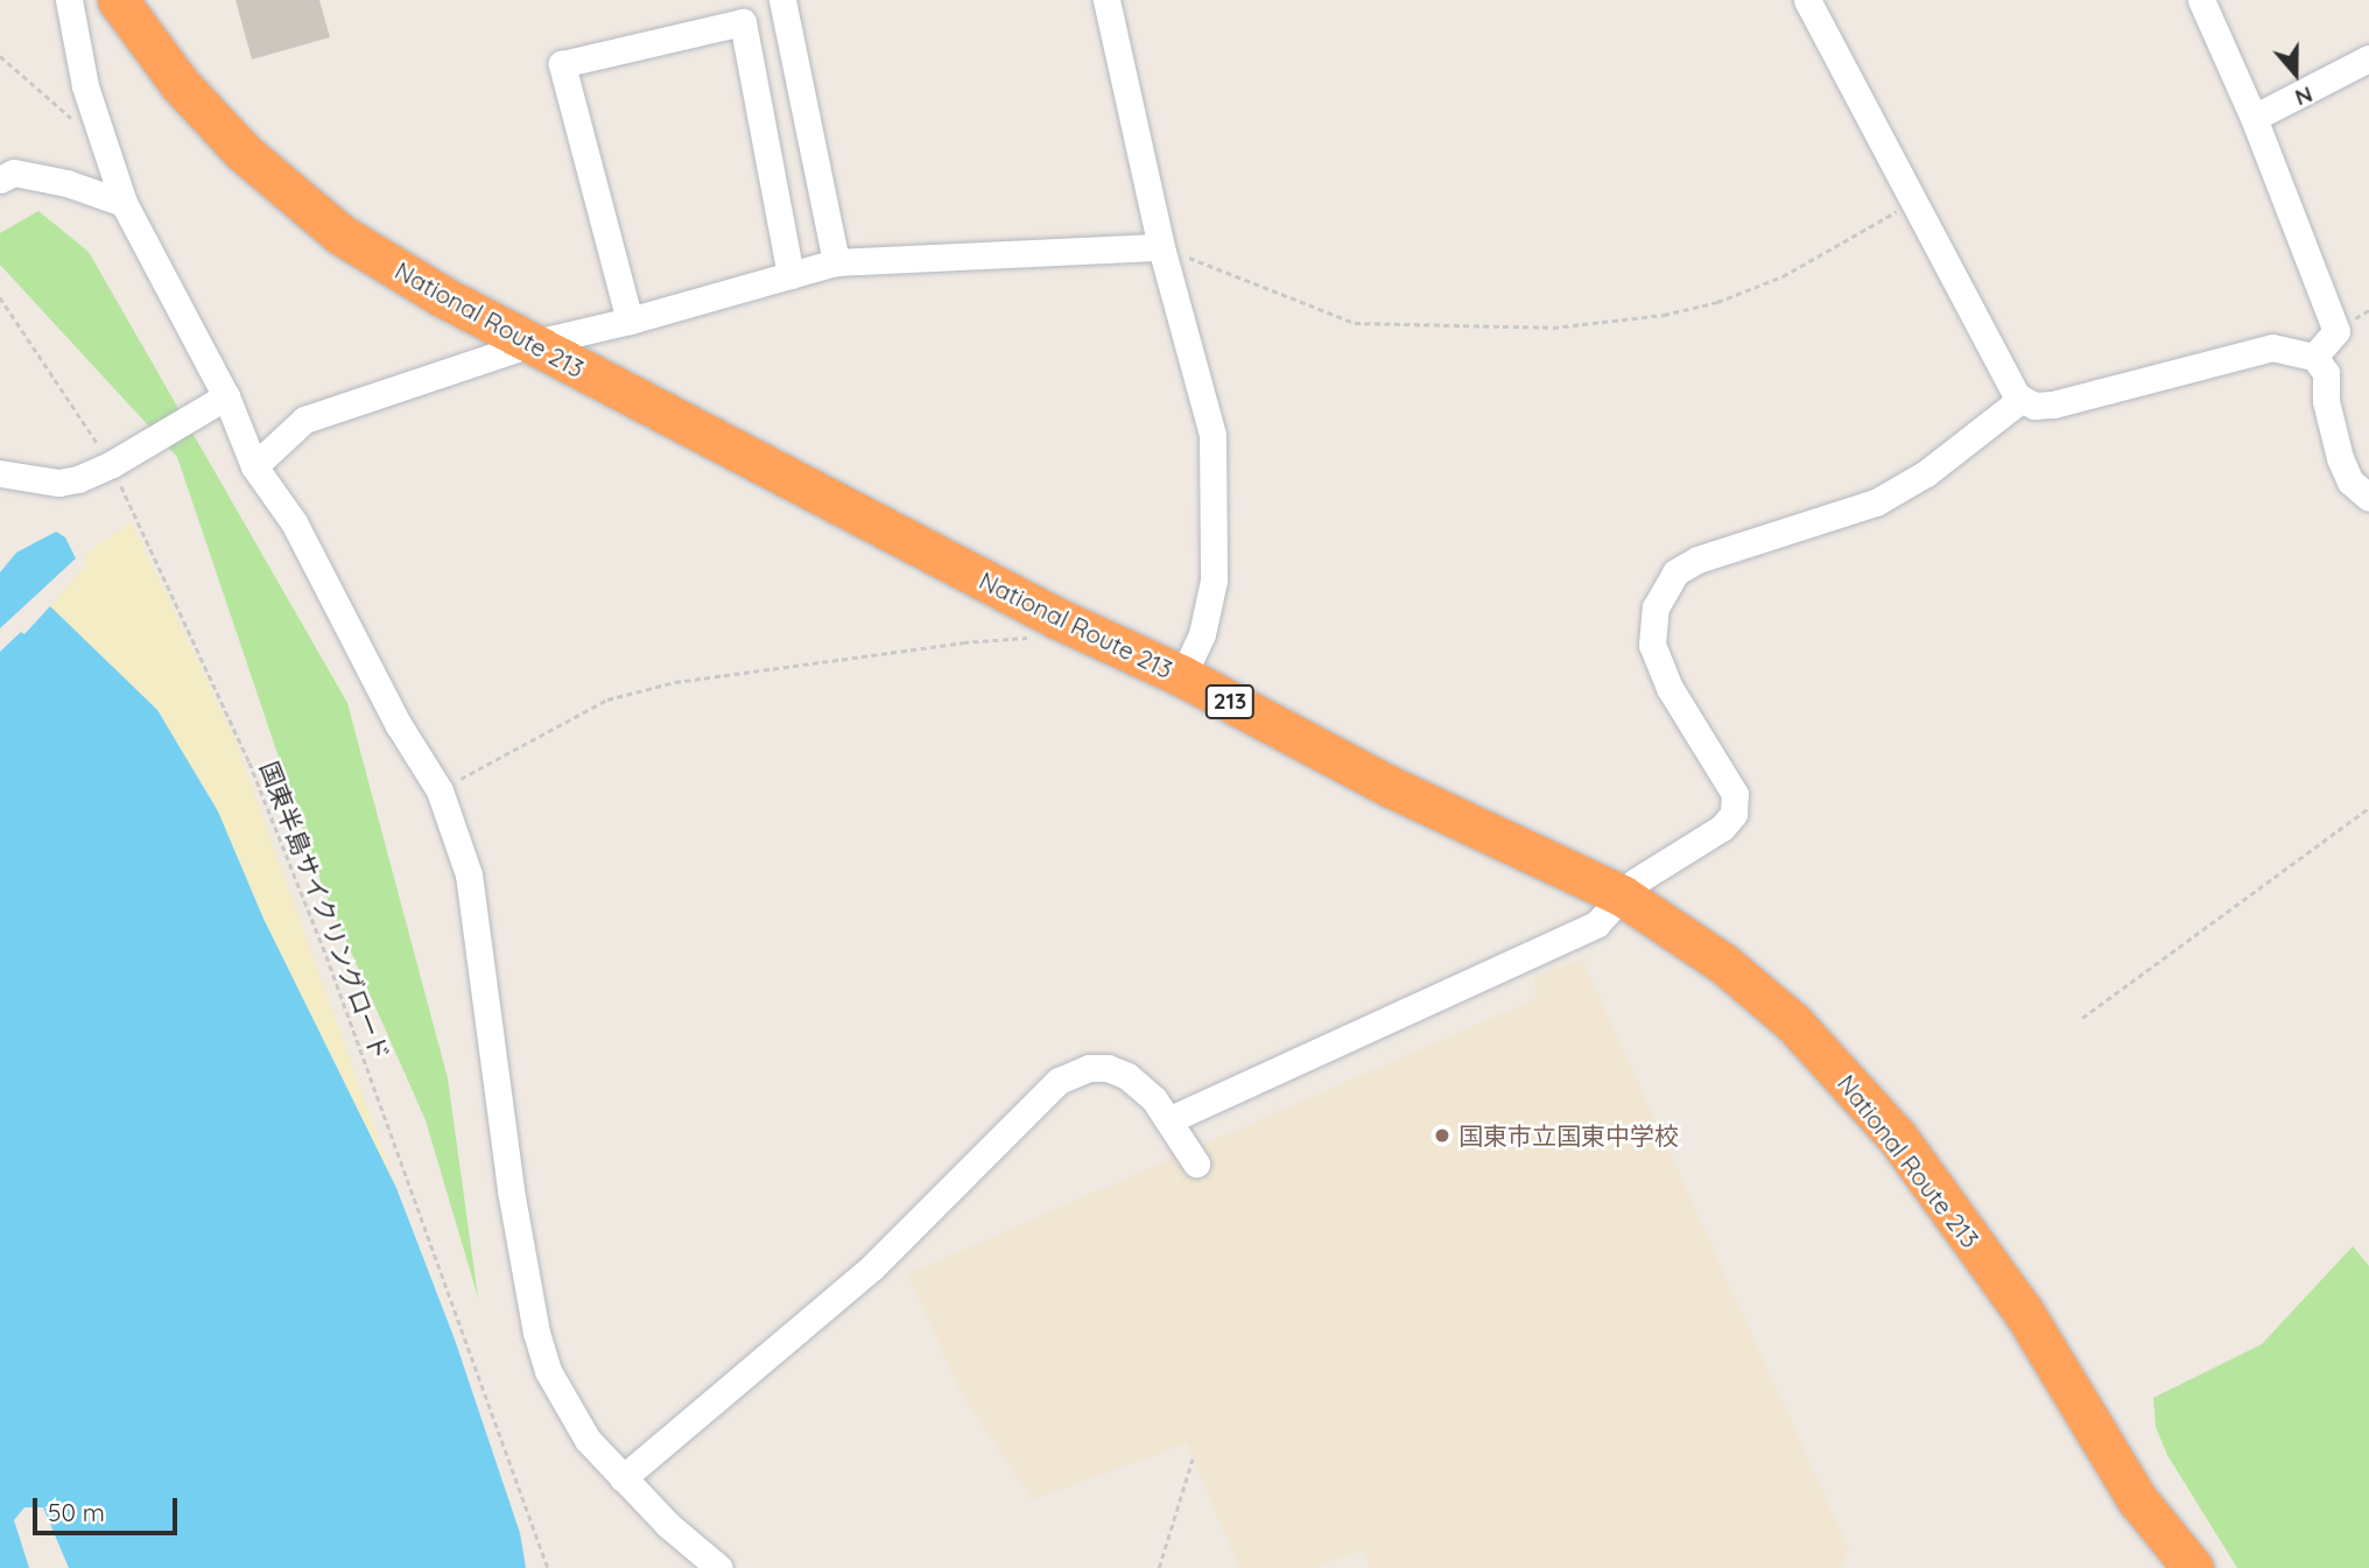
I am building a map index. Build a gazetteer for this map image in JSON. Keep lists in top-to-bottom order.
{
  "streets": {
    "highway": ["National Route 213", "213"],
    "path": ["国東半島サイクリングロード"]
  },
  "places": ["国東市立国東中学校"],
  "scale_bar": "50 m",
  "north": "bottom"
}
